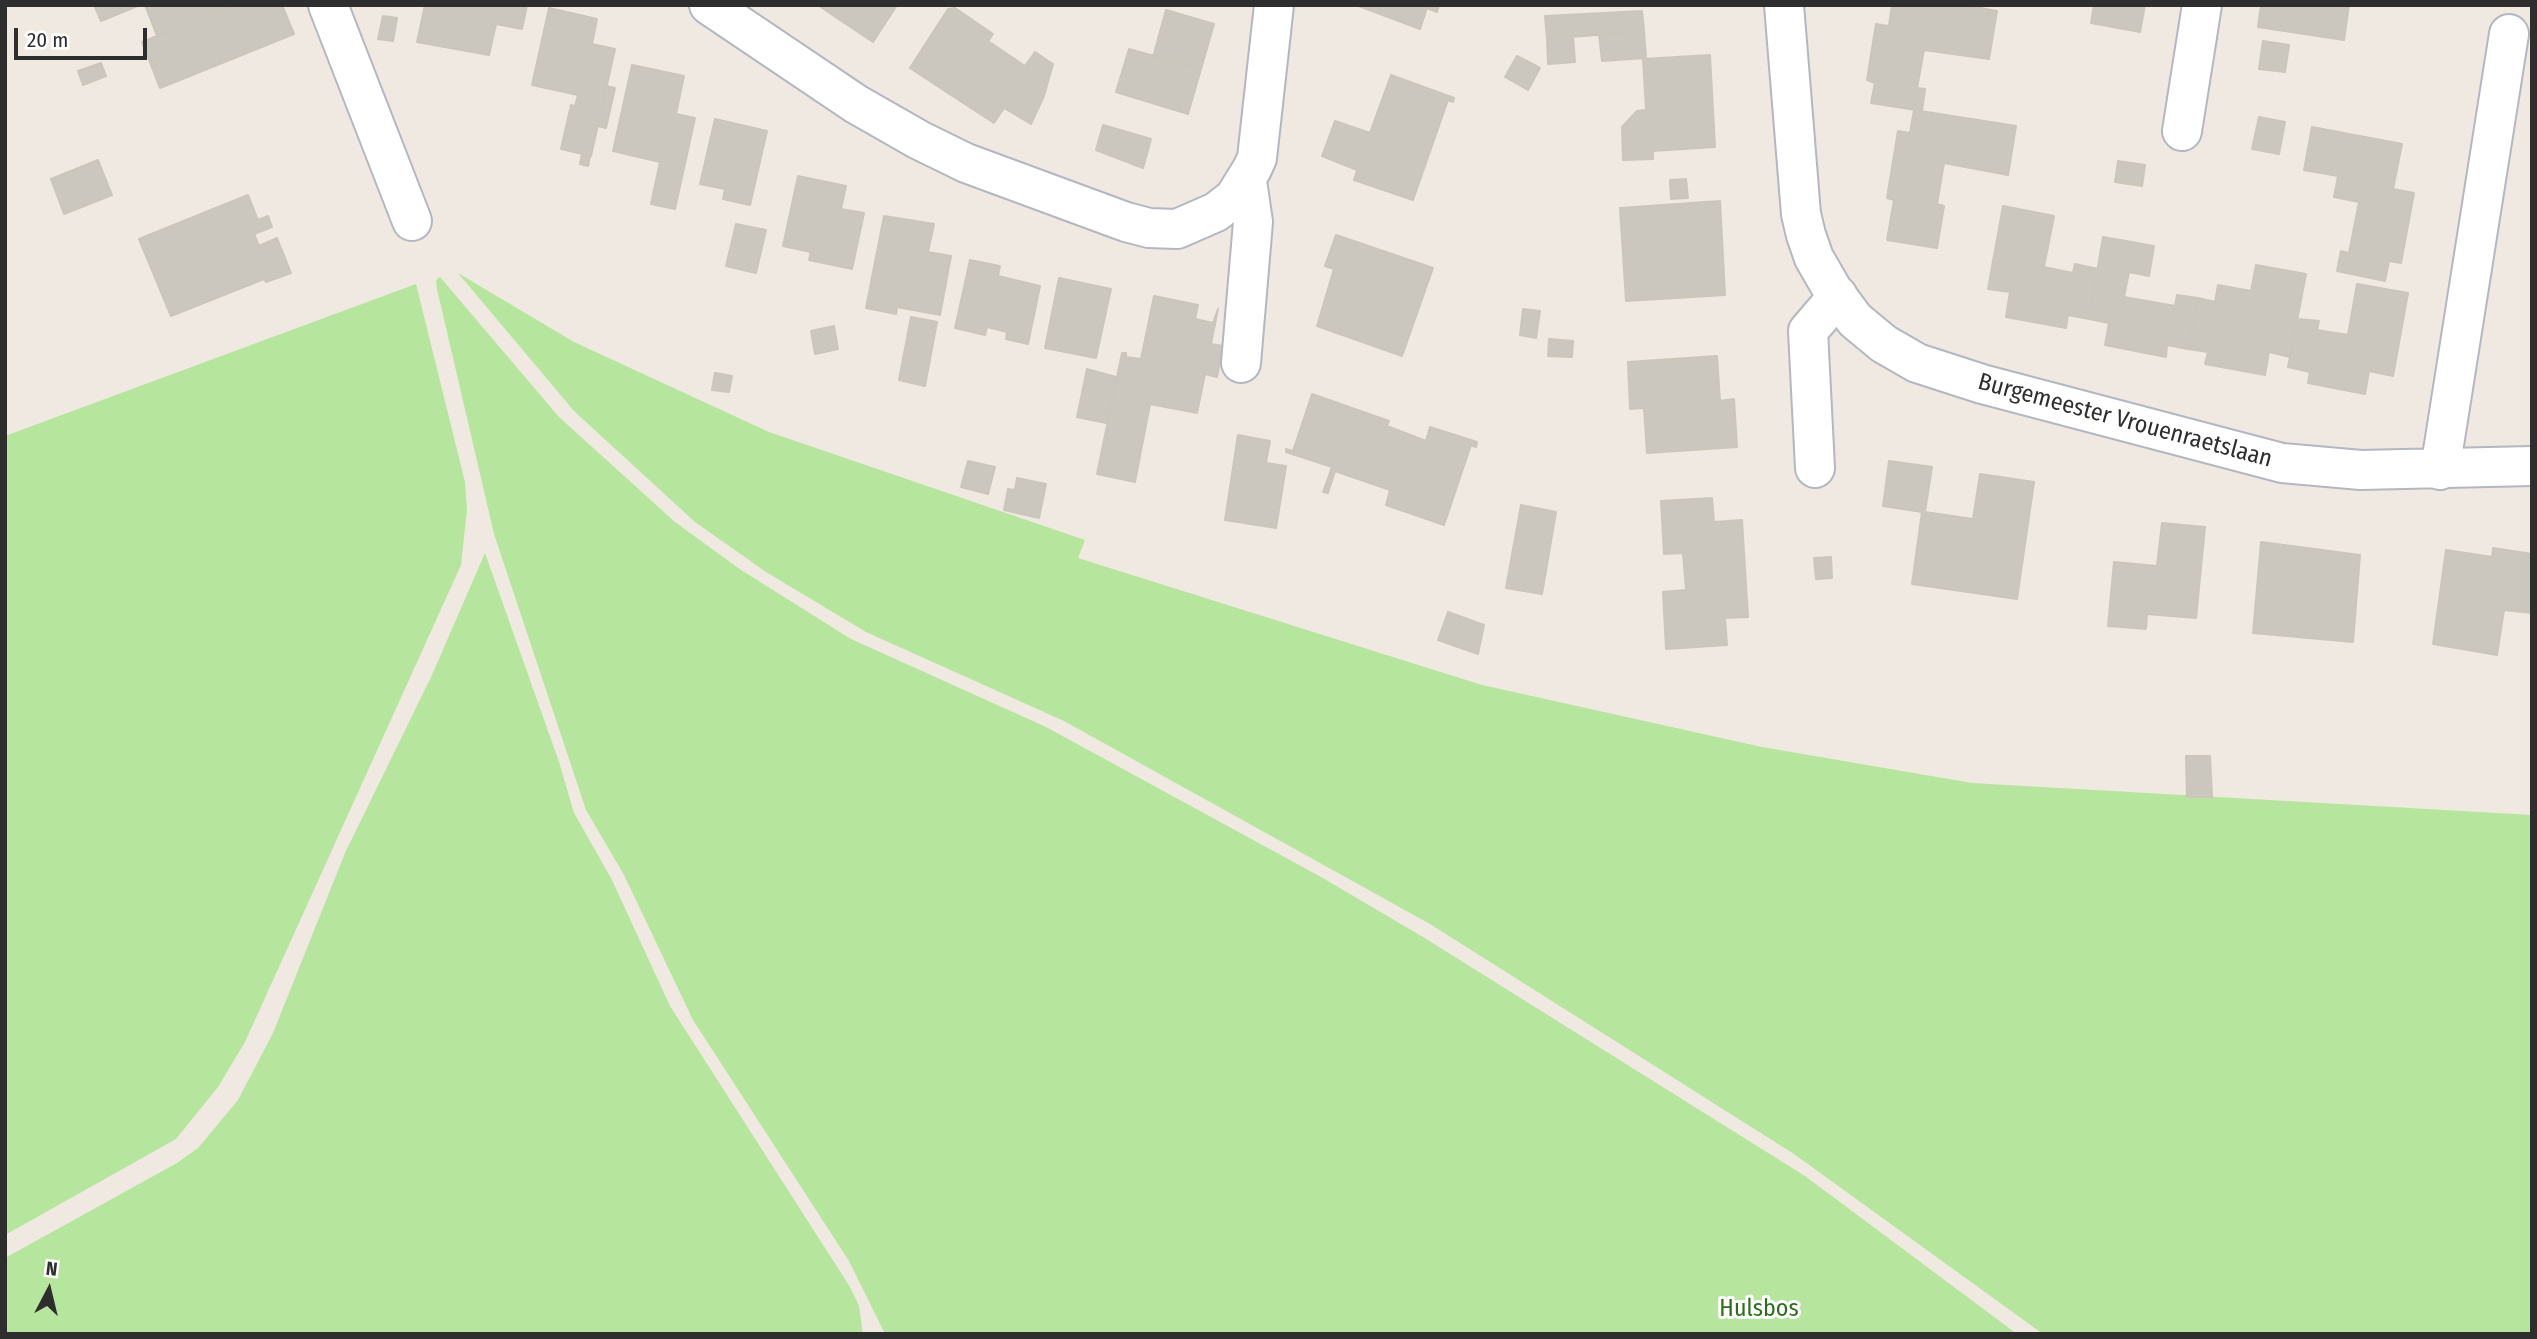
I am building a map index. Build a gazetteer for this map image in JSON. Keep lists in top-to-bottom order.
{
  "streets": {
    "street": ["Burgemeester Vrouenraetslaan"]
  },
  "parks": ["Hulsbos"],
  "scale_bar": "20 m",
  "north": "top"
}
